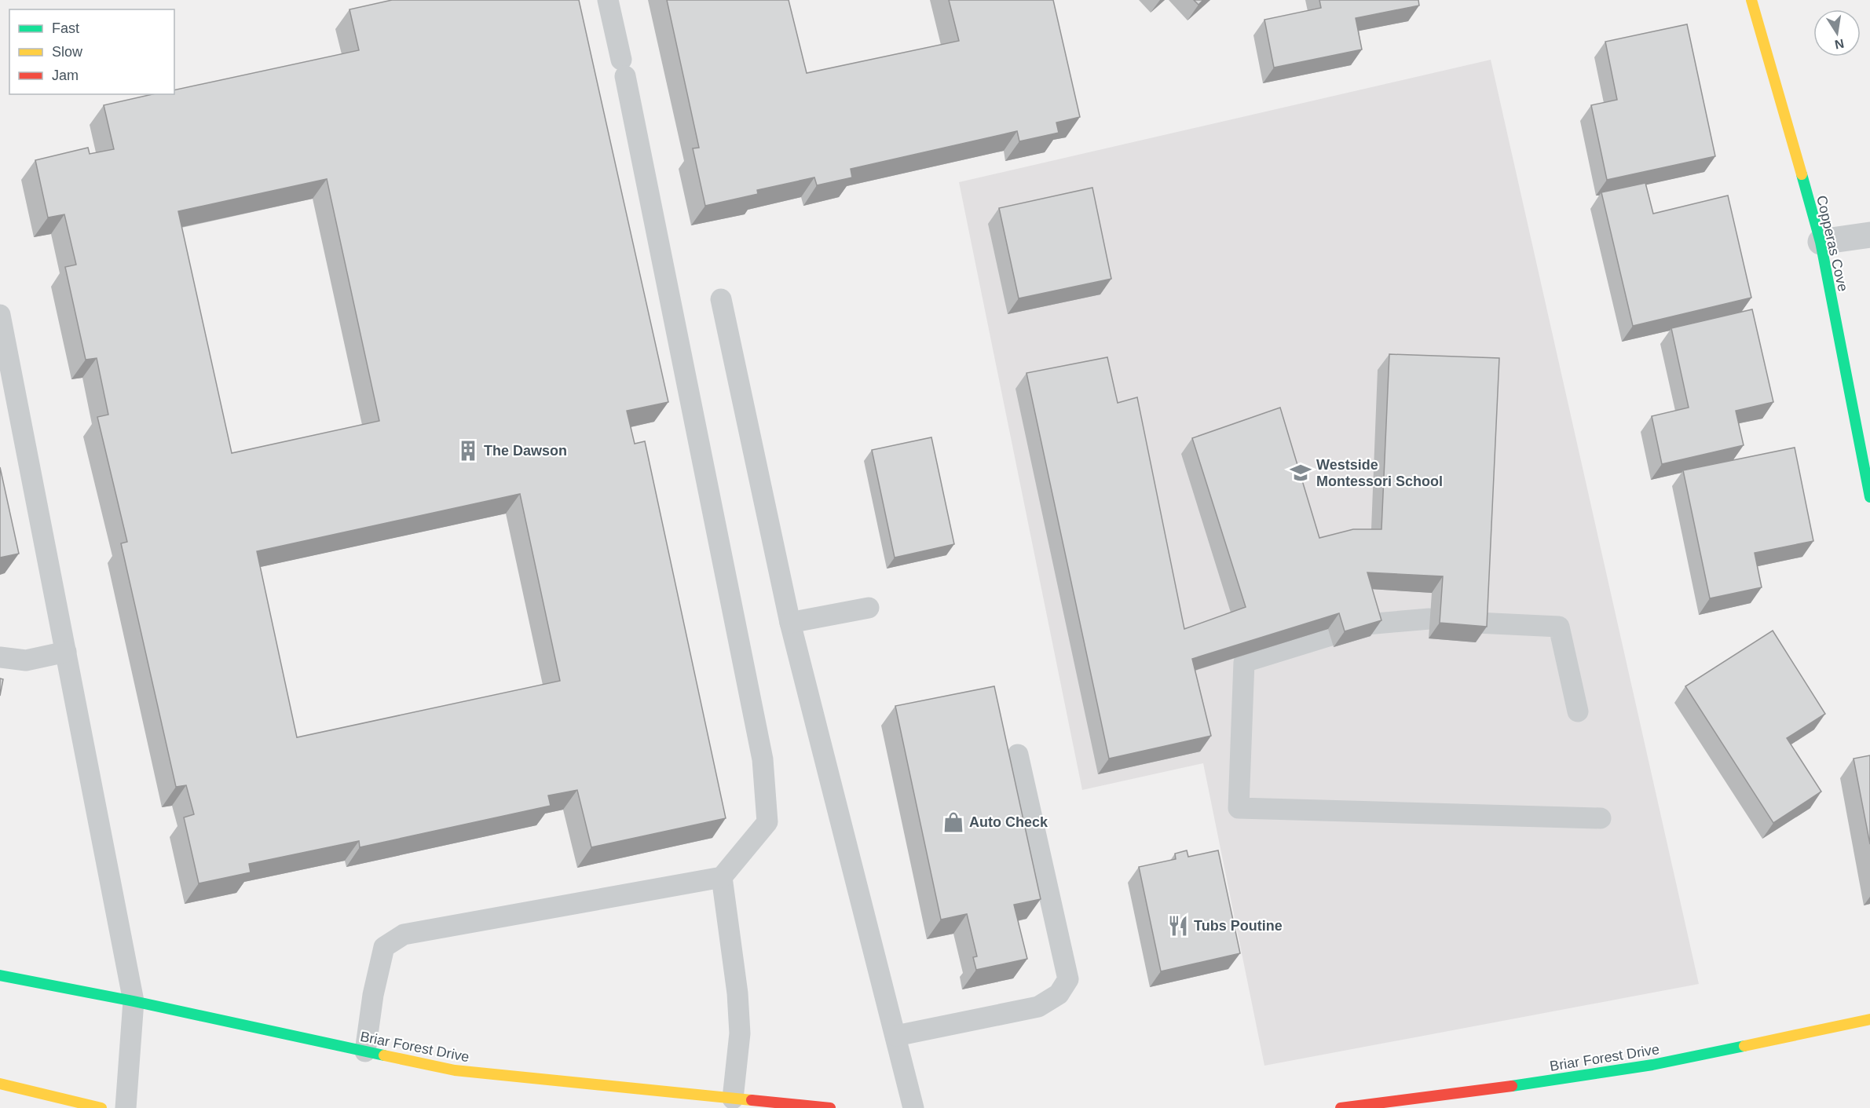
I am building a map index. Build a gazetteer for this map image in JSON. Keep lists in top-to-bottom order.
{
  "streets": {
    "main road": ["Copperas Cove", "Briar Forest Drive"]
  },
  "places": {
    "building": ["The Dawson"],
    "school or university": ["Westside Montessori School"],
    "shop": ["Auto Check"],
    "restaurant": ["Tubs Poutine"]
  },
  "legend": ["Fast", "Slow", "Jam"],
  "north": "bottom"
}
